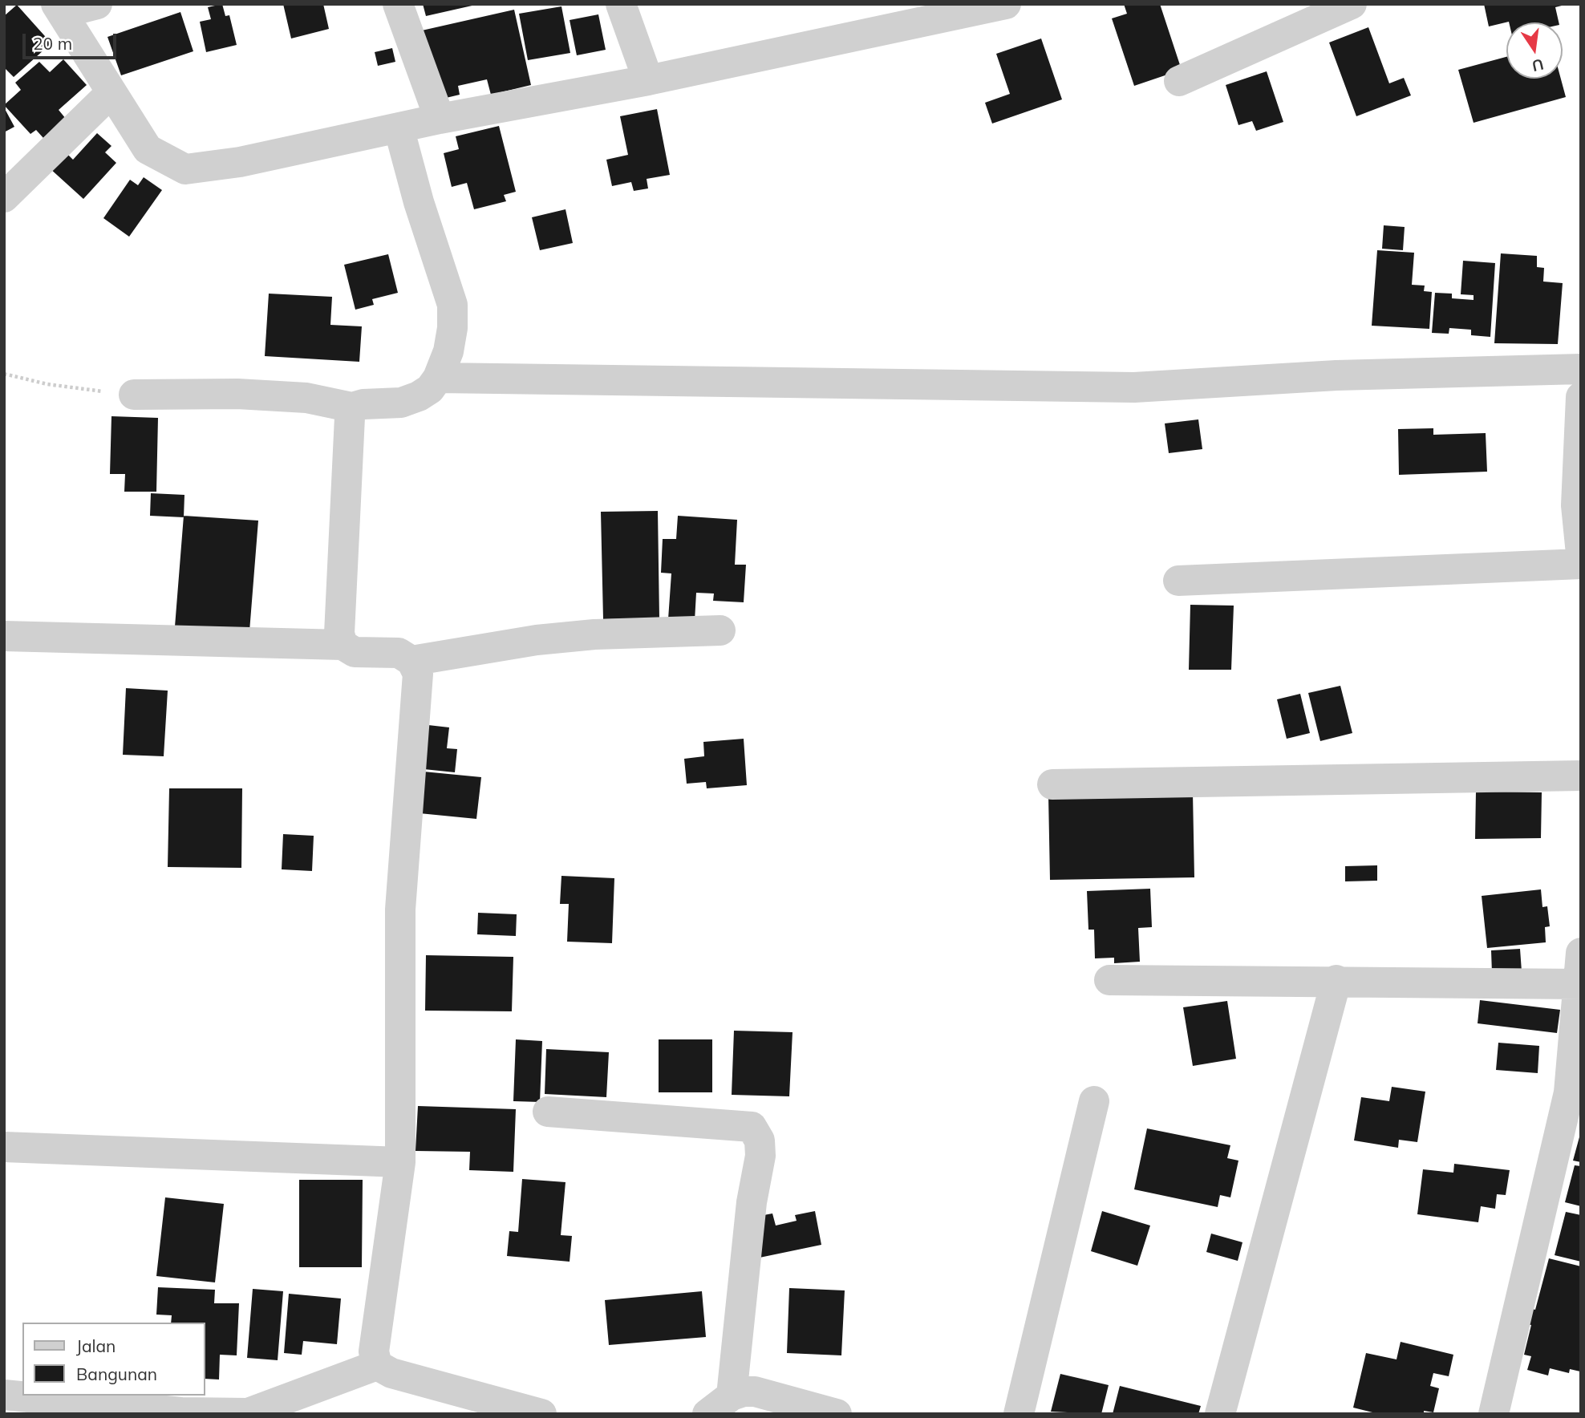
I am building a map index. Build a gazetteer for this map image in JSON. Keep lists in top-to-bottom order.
{
  "legend": ["Jalan", "Bangunan"],
  "scale_bar": "20 m",
  "north": "bottom"
}
